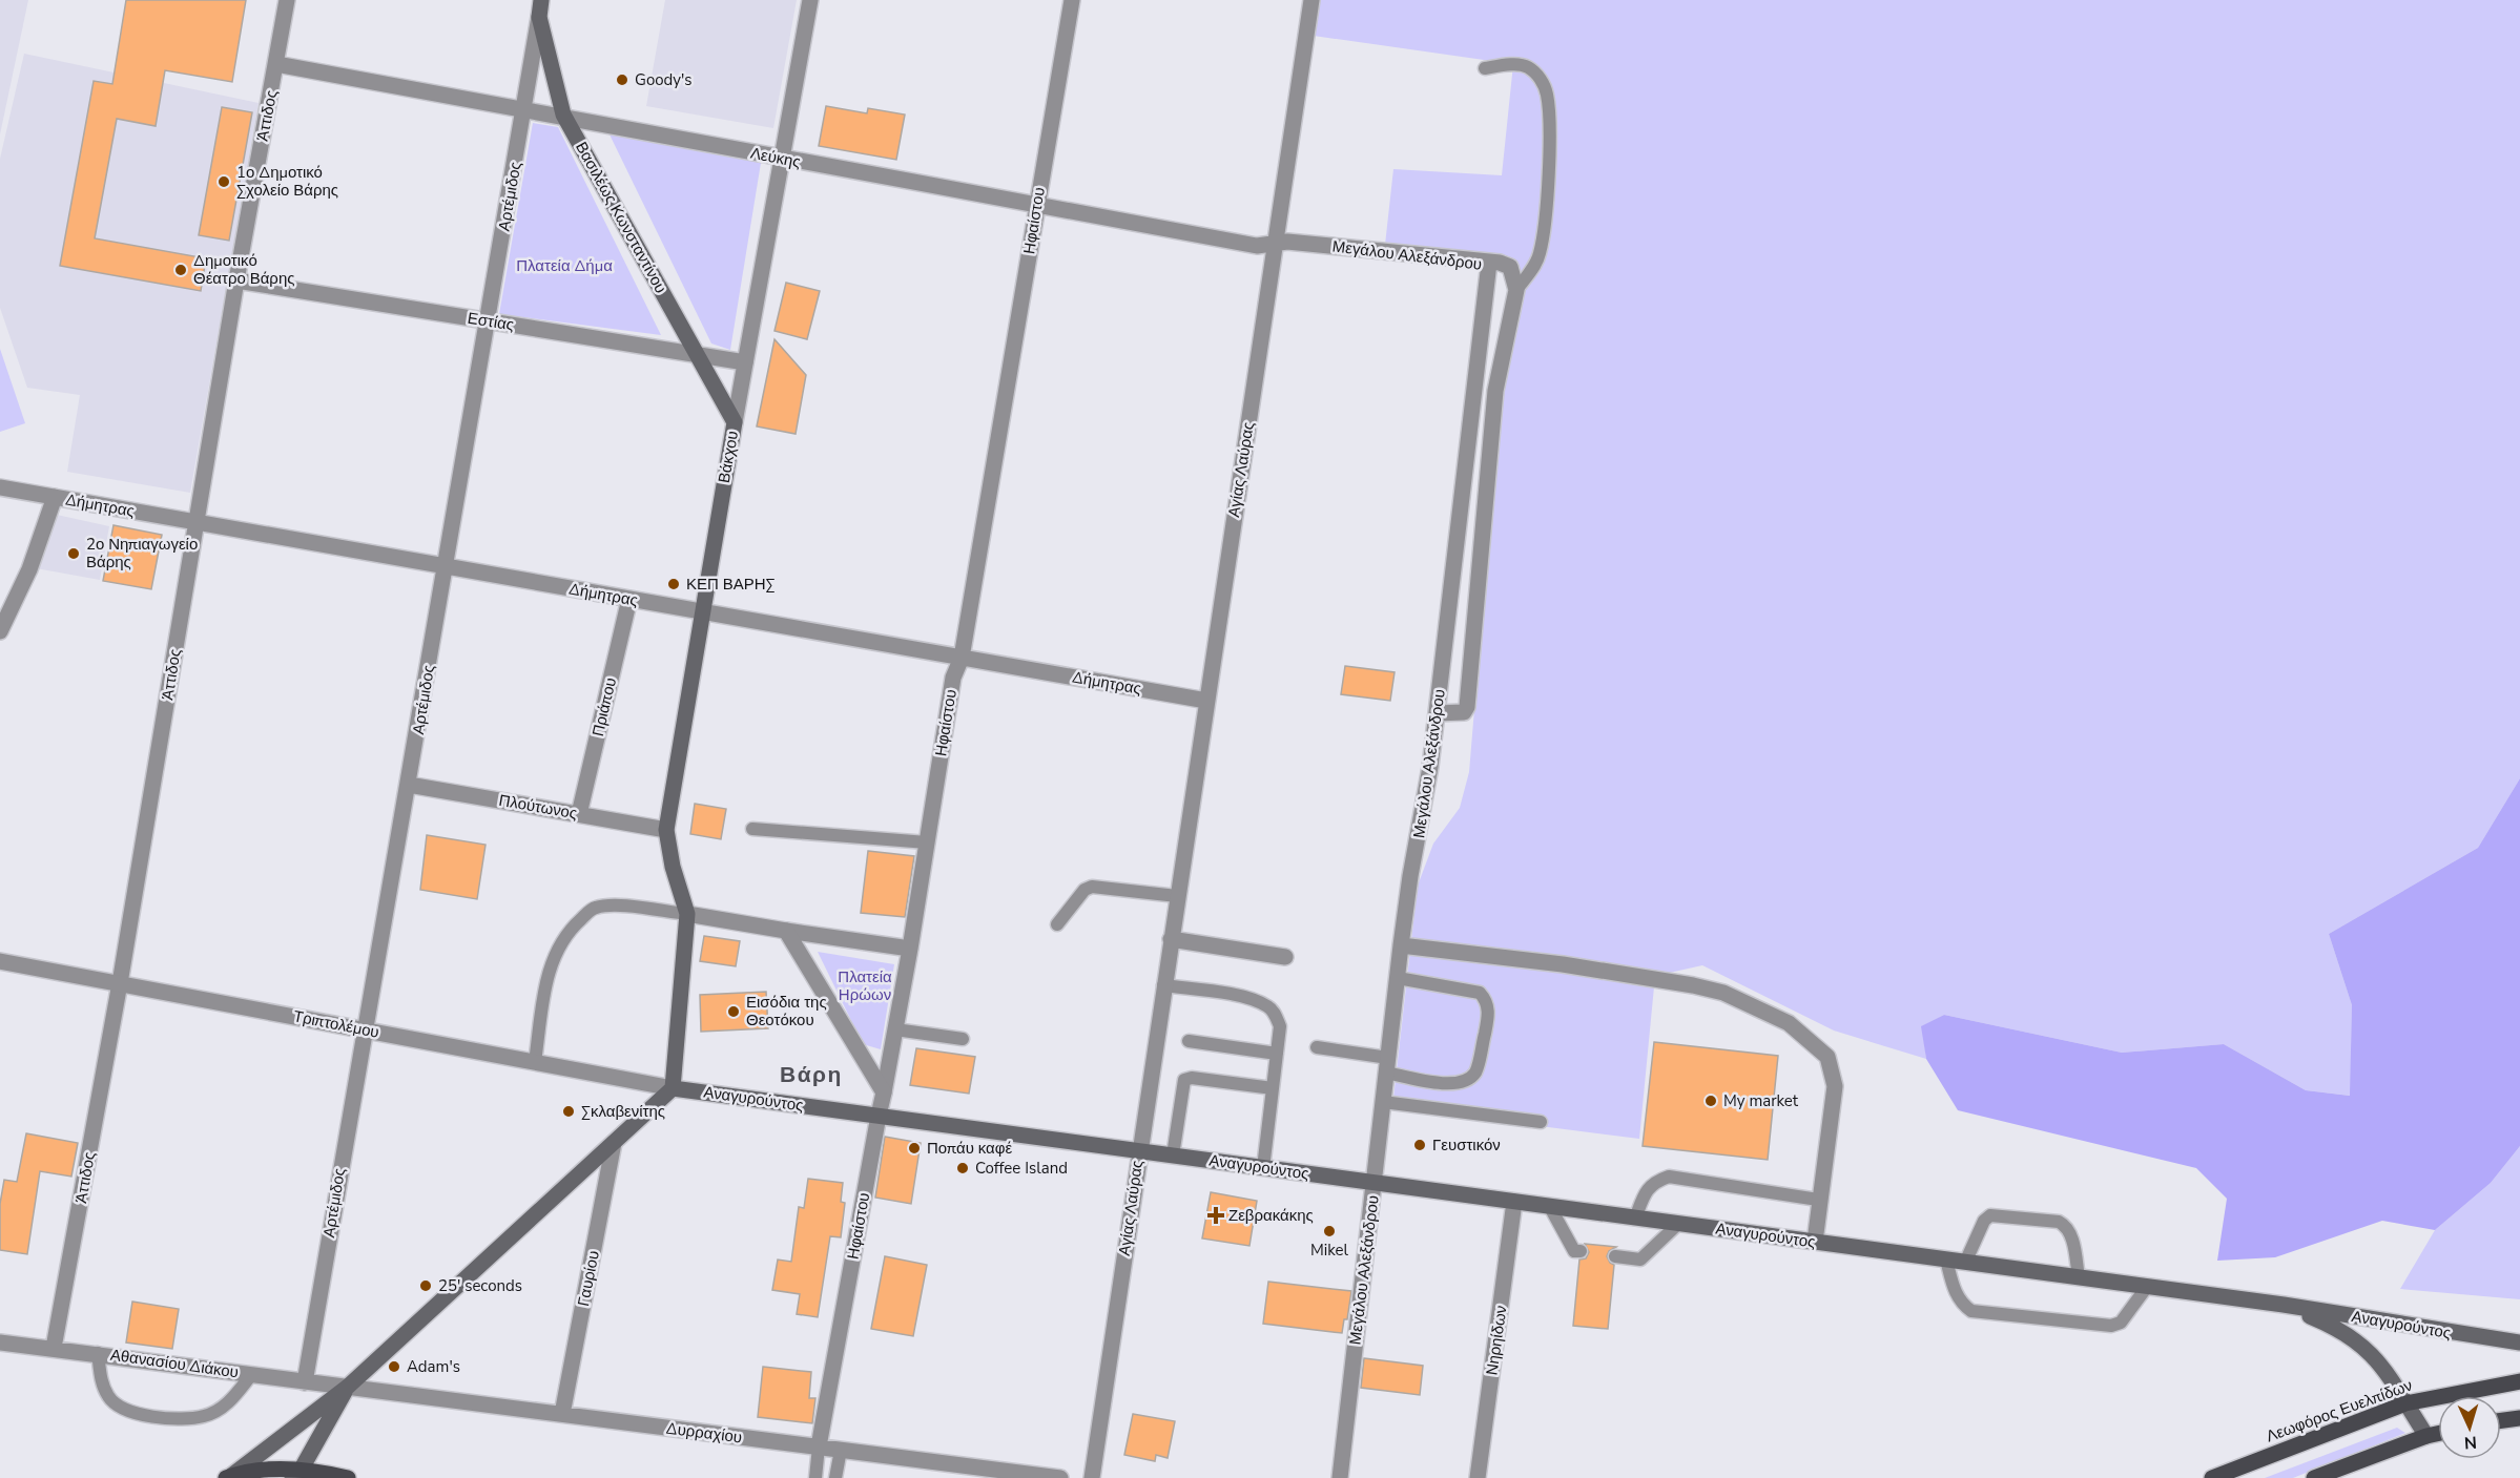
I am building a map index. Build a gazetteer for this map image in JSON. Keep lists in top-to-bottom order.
{
  "streets": {
    "main road": [
      "Βασιλέως Κωνσταντίνου",
      "Βάκχου",
      "Αναγυρούντος",
      "Λεωφόρος Ευελπίδων"
    ],
    "street": [
      "Άττιδος",
      "Λεύκης",
      "Αρτέμιδος",
      "Ηφαίστου",
      "Μεγάλου Αλεξάνδρου",
      "Εστίας",
      "Αγίας Λαύρας",
      "Δήμητρας",
      "Πριάπου",
      "Πλούτωνος",
      "Τριπτολέμου",
      "Γαυρίου",
      "Νηρηίδων",
      "Αθανασίου Διάκου",
      "Δυρραχίου"
    ]
  },
  "crossings": [
    ["Άττιδος", "Λεύκης"],
    ["Άττιδος", "Εστίας"],
    ["Άττιδος", "Δήμητρας"],
    ["Άττιδος", "Τριπτολέμου"],
    ["Άττιδος", "Αθανασίου Διάκου"],
    ["Λεύκης", "Αρτέμιδος"],
    ["Λεύκης", "Βασιλέως Κωνσταντίνου"],
    ["Λεύκης", "Ηφαίστου"],
    ["Λεύκης", "Μεγάλου Αλεξάνδρου"],
    ["Λεύκης", "Βάκχου"],
    ["Λεύκης", "Αγίας Λαύρας"],
    ["Αρτέμιδος", "Βασιλέως Κωνσταντίνου"],
    ["Αρτέμιδος", "Εστίας"],
    ["Αρτέμιδος", "Δήμητρας"],
    ["Αρτέμιδος", "Πλούτωνος"],
    ["Αρτέμιδος", "Τριπτολέμου"],
    ["Αρτέμιδος", "Αθανασίου Διάκου"],
    ["Βασιλέως Κωνσταντίνου", "Εστίας"],
    ["Βασιλέως Κωνσταντίνου", "Βάκχου"],
    ["Ηφαίστου", "Δήμητρας"],
    ["Ηφαίστου", "Αναγυρούντος"],
    ["Ηφαίστου", "Δυρραχίου"],
    ["Μεγάλου Αλεξάνδρου", "Αγίας Λαύρας"],
    ["Μεγάλου Αλεξάνδρου", "Αναγυρούντος"],
    ["Εστίας", "Βάκχου"],
    ["Βάκχου", "Δήμητρας"],
    ["Βάκχου", "Πλούτωνος"],
    ["Αγίας Λαύρας", "Δήμητρας"],
    ["Αγίας Λαύρας", "Αναγυρούντος"],
    ["Δήμητρας", "Πριάπου"],
    ["Πριάπου", "Πλούτωνος"],
    ["Τριπτολέμου", "Αναγυρούντος"],
    ["Αναγυρούντος", "Νηρηίδων"],
    ["Αναγυρούντος", "Λεωφόρος Ευελπίδων"],
    ["Γαυρίου", "Δυρραχίου"],
    ["Αθανασίου Διάκου", "Δυρραχίου"]
  ],
  "districts": ["Βάρη"],
  "parks": ["Πλατεία Δήμα", "Πλατεία Ηρώων"],
  "places": {
    "other": [
      "Goody's",
      "1ο Δημοτικό Σχολείο Βάρης",
      "Δημοτικό Θέατρο Βάρης",
      "2ο Νηπιαγωγείο Βάρης",
      "ΚΕΠ ΒΑΡΗΣ",
      "Εισόδια της Θεοτόκου",
      "My market",
      "Σκλαβενίτης",
      "Γευστικόν",
      "Ποπάυ καφέ",
      "Coffee Island",
      "Mikel",
      "25' seconds",
      "Adam's"
    ],
    "health": ["Ζεβρακάκης"]
  },
  "north": "bottom"
}
